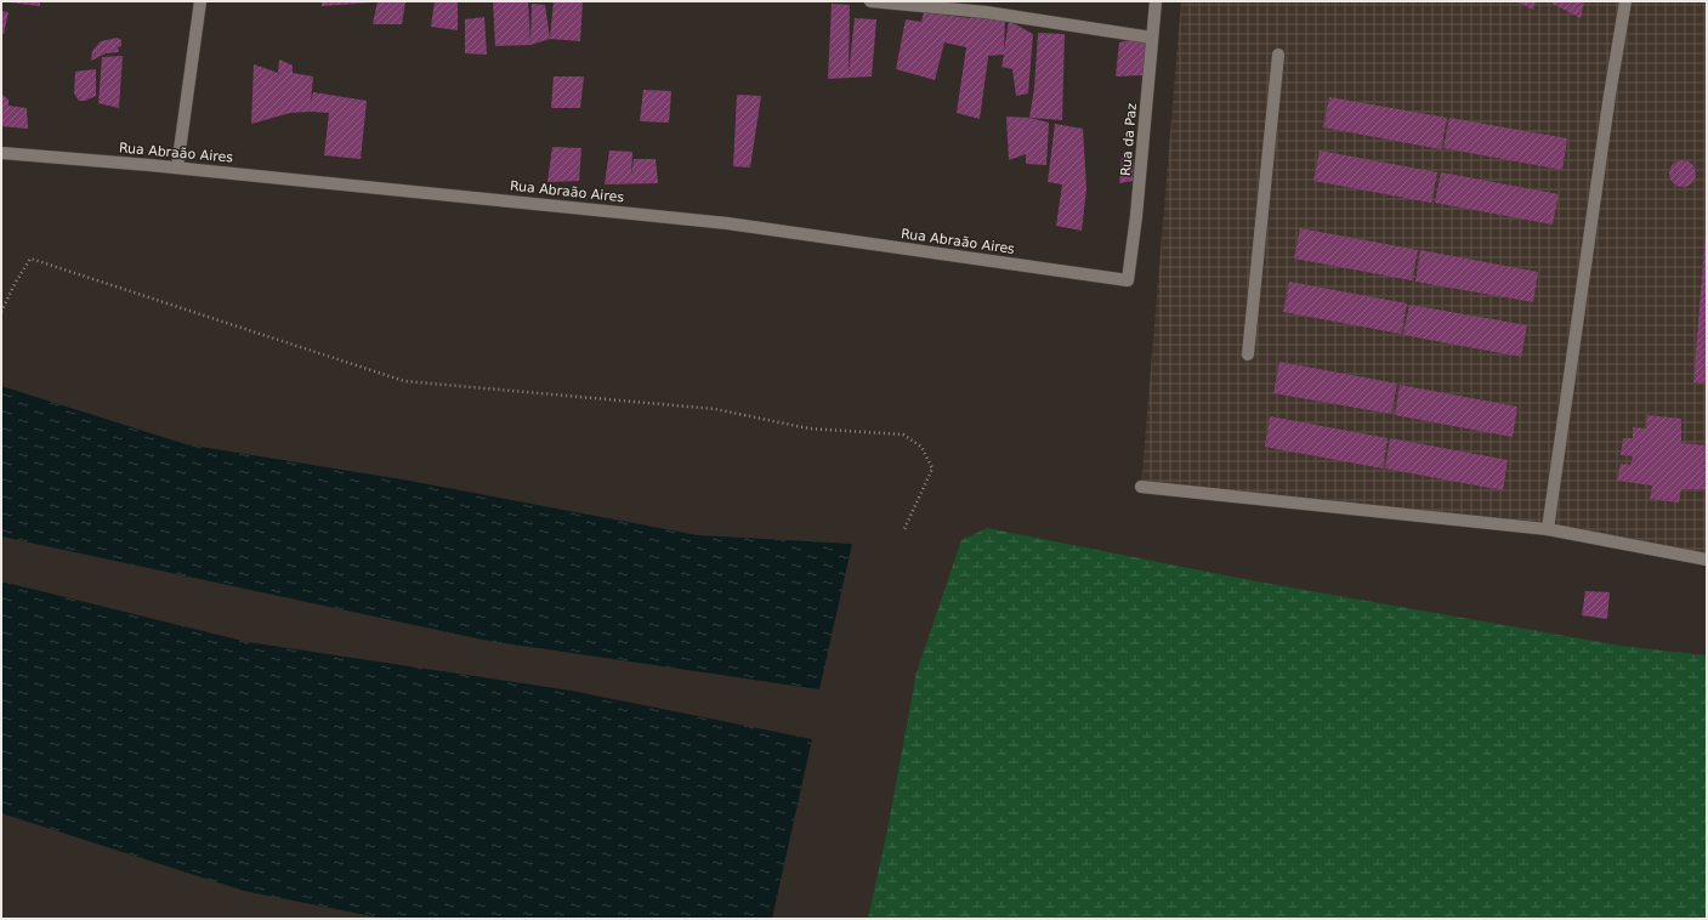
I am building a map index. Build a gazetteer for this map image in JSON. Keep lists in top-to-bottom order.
{
  "streets": {
    "street": ["Rua da Paz", "Rua Abraão Aires"]
  },
  "crossings": [
    ["Rua da Paz", "Rua Abraão Aires"]
  ]
}
